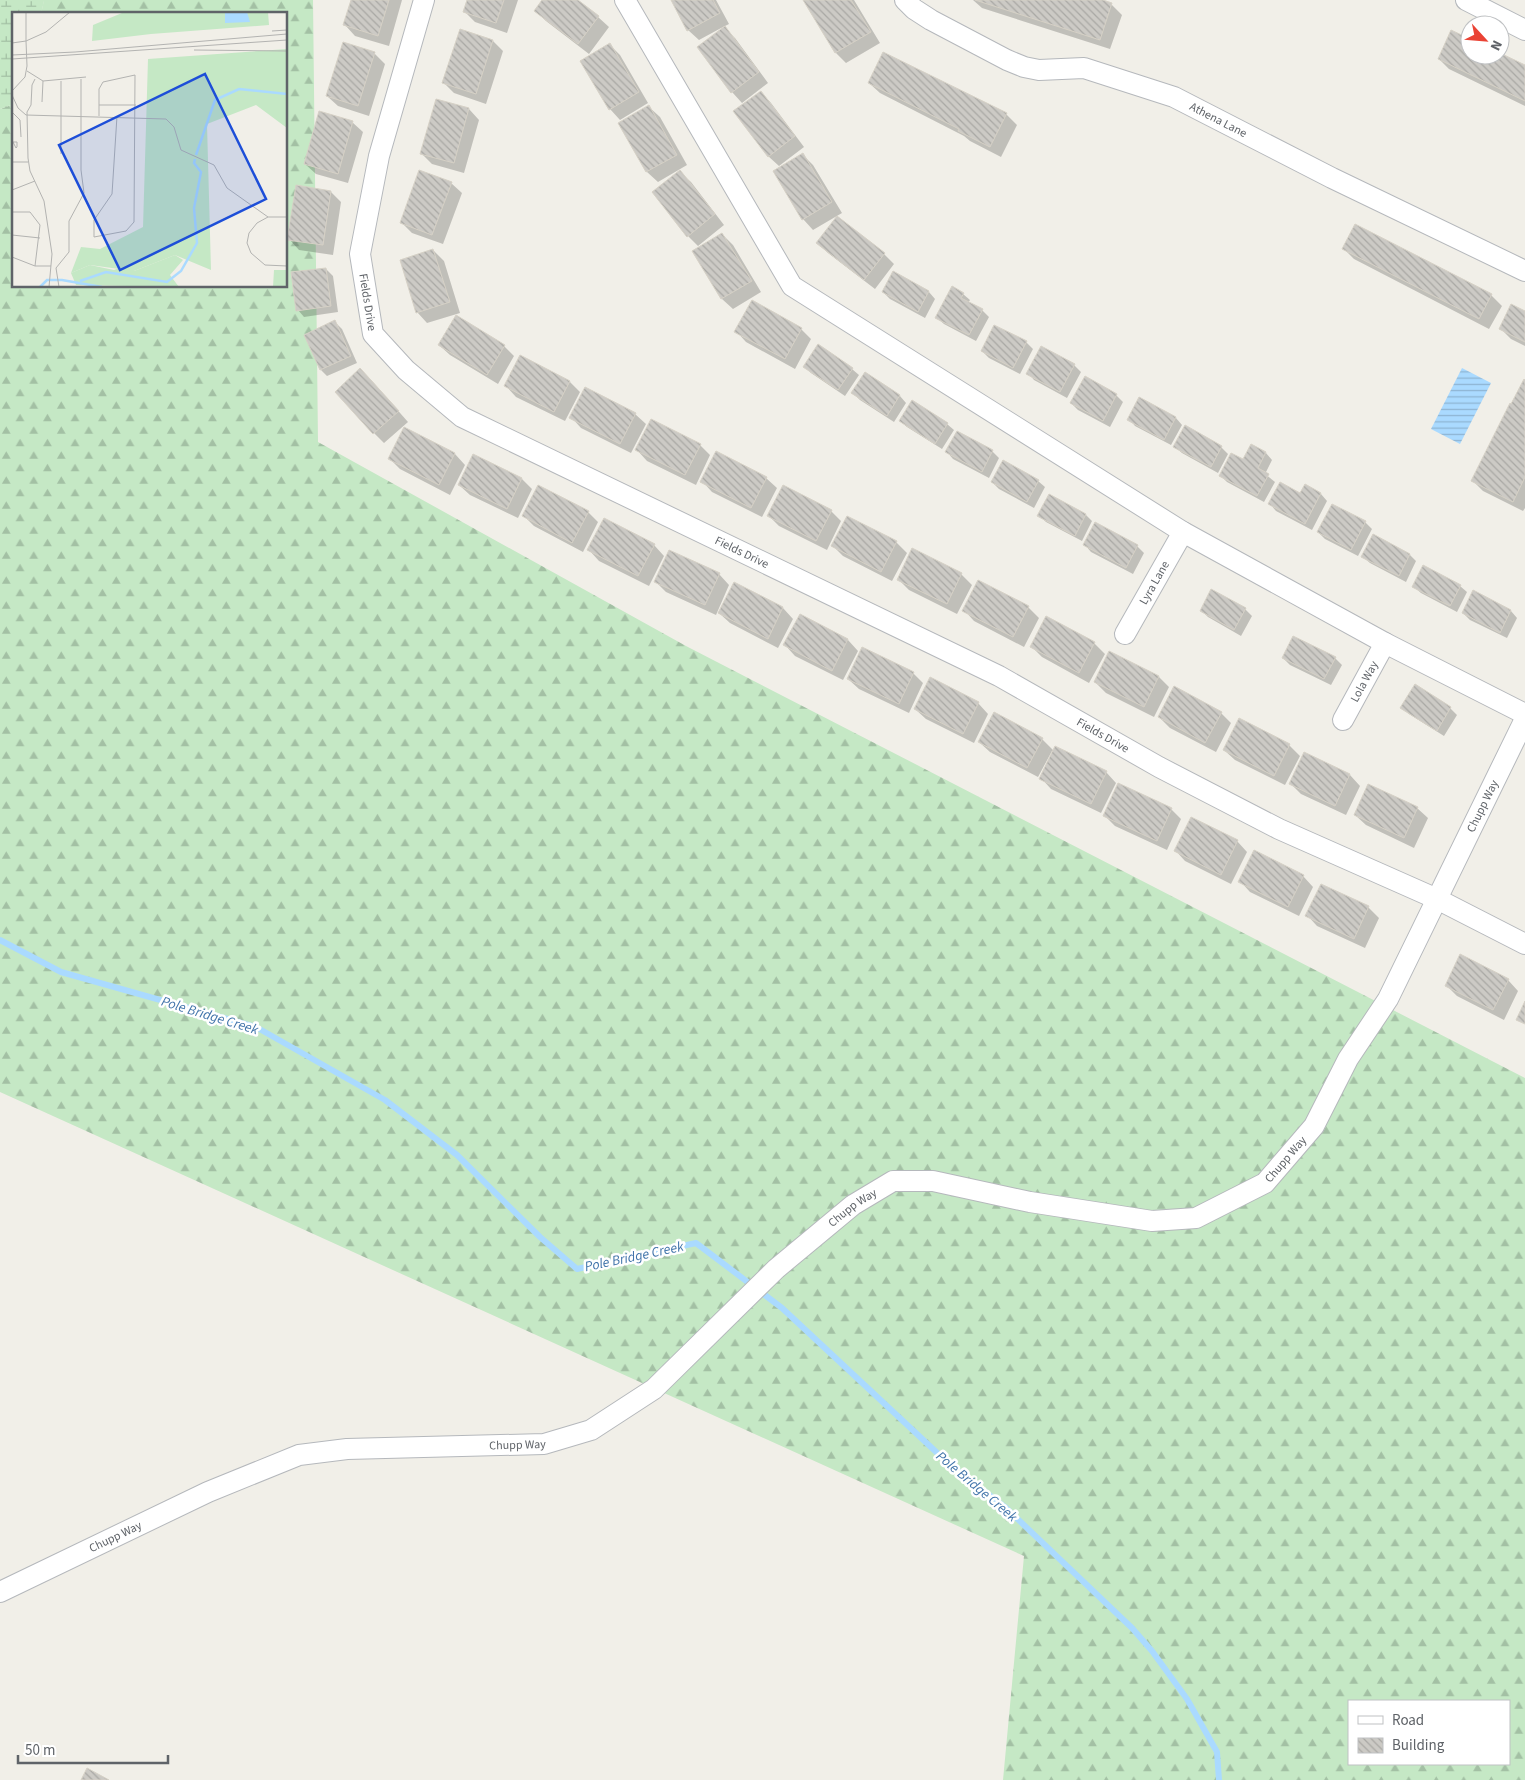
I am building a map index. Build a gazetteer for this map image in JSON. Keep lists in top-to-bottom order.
{
  "streets": {
    "street": [
      "Athena Lane",
      "Fields Drive",
      "Lyra Lane",
      "Lola Way",
      "Chupp Way"
    ]
  },
  "crossings": [
    ["Fields Drive", "Chupp Way"]
  ],
  "water": ["Pole Bridge Creek"],
  "legend": ["Road", "Building"],
  "scale_bar": "50 m",
  "north": "bottom right"
}
